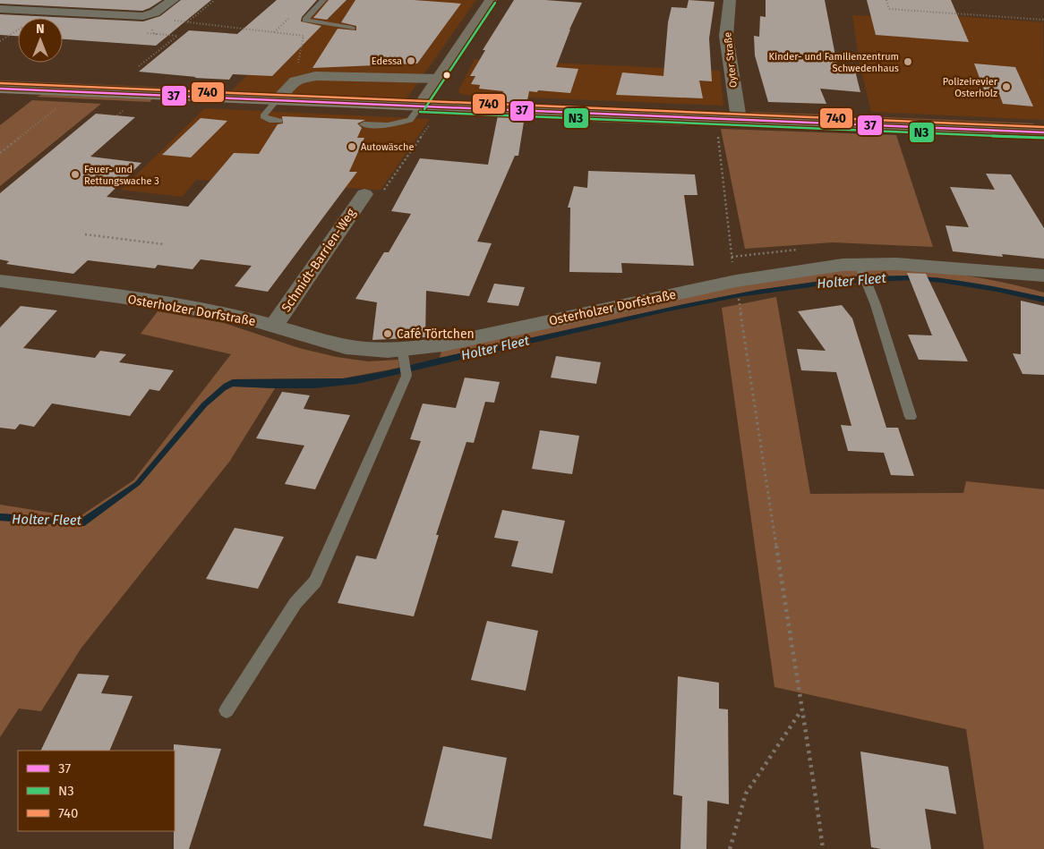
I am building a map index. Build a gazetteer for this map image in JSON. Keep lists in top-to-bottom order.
{
  "streets": {
    "street": ["Oyter Straße", "Schmidt-Barrien-Weg", "Osterholzer Dorfstraße"]
  },
  "crossings": [
    ["Schmidt-Barrien-Weg", "Osterholzer Dorfstraße"]
  ],
  "water": ["Holter Fleet"],
  "places": [
    "Edessa",
    "Kinder- und Familienzentrum Schwedenhaus",
    "Polizeirevier Osterholz",
    "Autowäsche",
    "Feuer- und Rettungswache 3",
    "Café Törtchen"
  ],
  "lines": ["transit line N3", "transit line 740", "transit line 37"],
  "legend": ["37", "N3", "740"],
  "north": "top"
}
